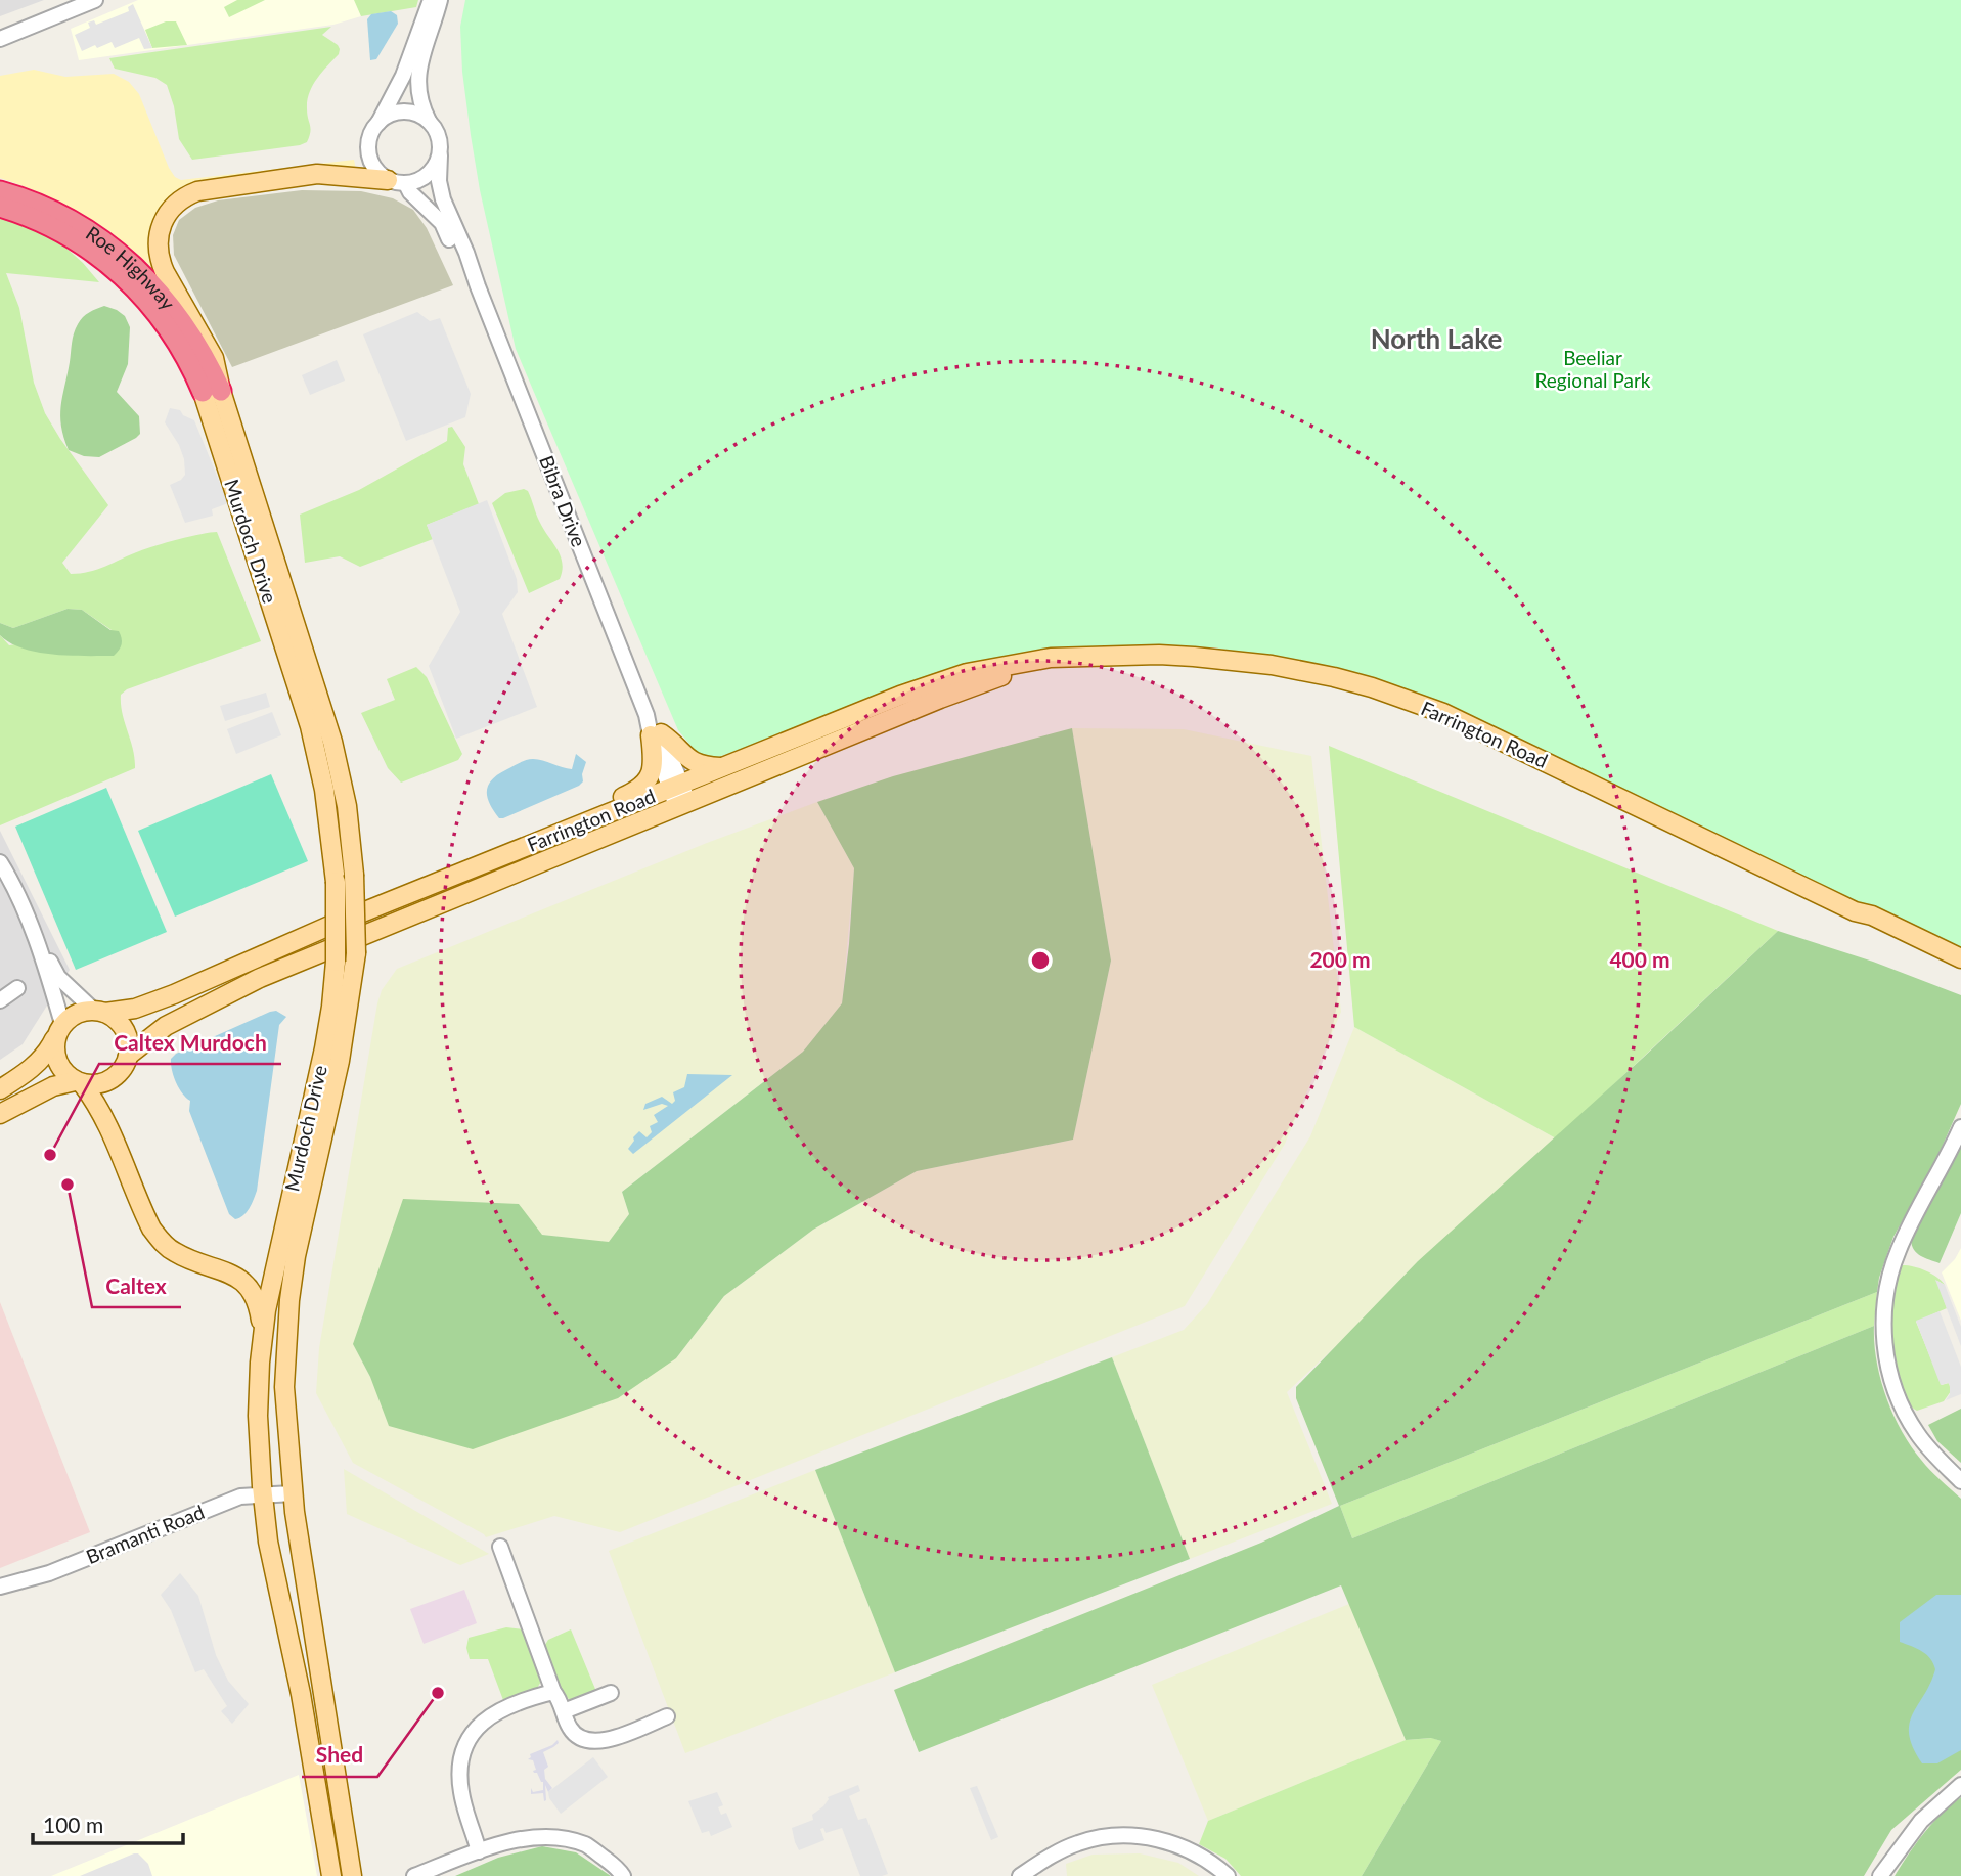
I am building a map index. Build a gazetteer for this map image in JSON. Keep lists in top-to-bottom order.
{
  "streets": {
    "highway": ["Roe Highway"],
    "main road": ["Murdoch Drive", "Farrington Road"],
    "street": ["Bibra Drive", "Bramanti Road"]
  },
  "crossings": [
    ["Roe Highway", "Murdoch Drive"],
    ["Bibra Drive", "Farrington Road"],
    ["Murdoch Drive", "Bramanti Road"]
  ],
  "districts": ["North Lake"],
  "parks": ["Beeliar Regional Park"],
  "places": ["Caltex Murdoch", "Caltex", "Shed"],
  "scale_bar": "100 m",
  "rings": ["200 m", "400 m"]
}
